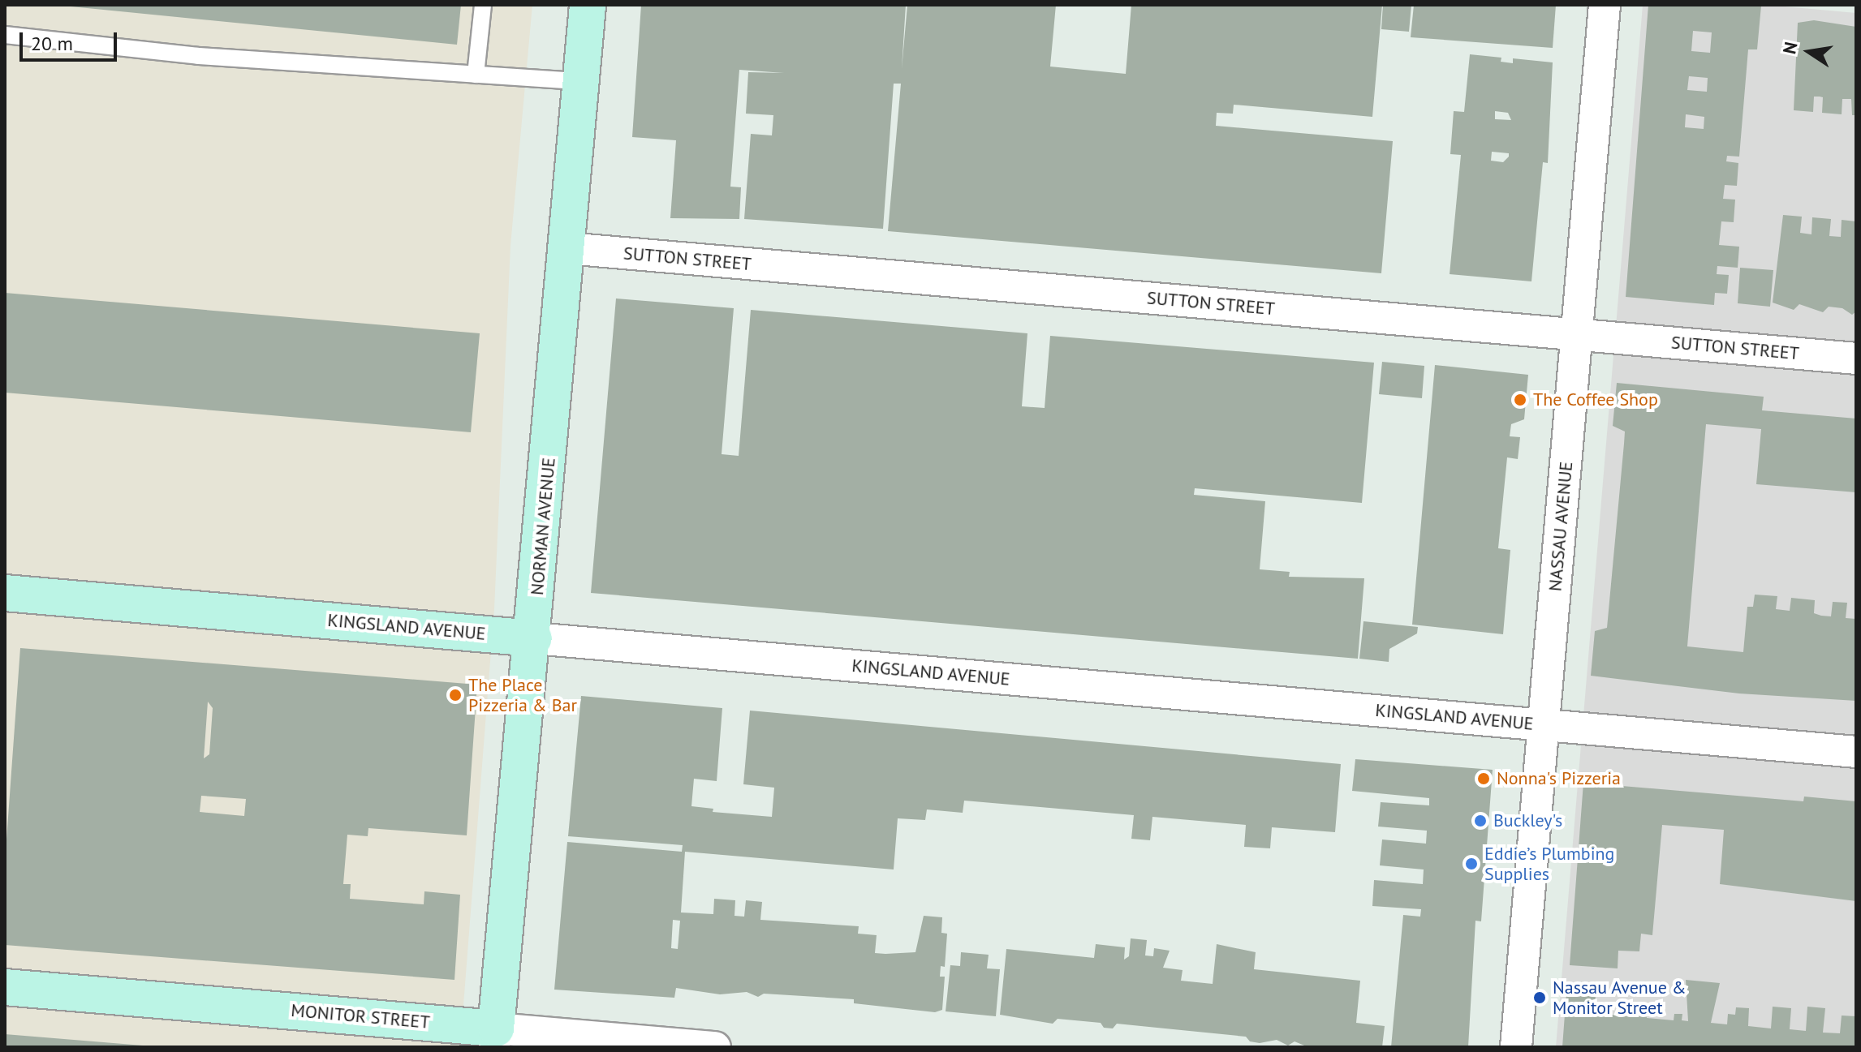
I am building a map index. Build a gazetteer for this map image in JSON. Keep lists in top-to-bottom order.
{
  "streets": {
    "main road": ["NORMAN AVENUE", "KINGSLAND AVENUE", "MONITOR STREET"],
    "street": ["SUTTON STREET", "NASSAU AVENUE"]
  },
  "crossings": [
    ["SUTTON STREET", "NORMAN AVENUE"],
    ["SUTTON STREET", "NASSAU AVENUE"],
    ["NORMAN AVENUE", "KINGSLAND AVENUE"],
    ["NORMAN AVENUE", "MONITOR STREET"],
    ["NASSAU AVENUE", "KINGSLAND AVENUE"]
  ],
  "places": [
    "The Coffee Shop",
    "The Place Pizzeria & Bar",
    "Nonna's Pizzeria",
    "Buckley's",
    "Eddie’s Plumbing Supplies",
    "Nassau Avenue & Monitor Street"
  ],
  "scale_bar": "20 m",
  "north": "left"
}
